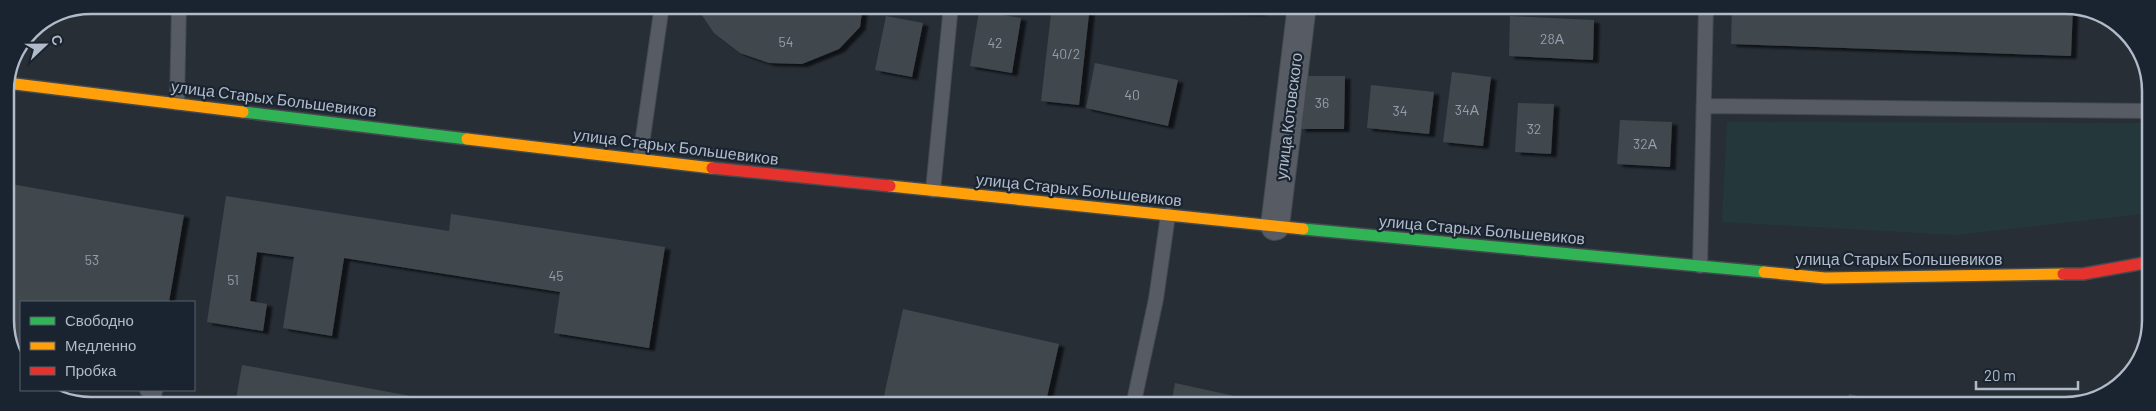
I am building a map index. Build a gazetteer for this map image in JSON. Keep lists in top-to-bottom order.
{
  "streets": {
    "street": ["улица Старых Большевиков", "улица Котовского"]
  },
  "crossings": [
    ["улица Старых Большевиков", "улица Котовского"]
  ],
  "house_numbers": [
    "28А",
    "54",
    "42",
    "40/2",
    "40",
    "36",
    "34А",
    "34",
    "32",
    "32А",
    "53",
    "45",
    "51"
  ],
  "legend": ["Свободно", "Медленно", "Пробка"],
  "scale_bar": "20 m",
  "north": "right"
}
